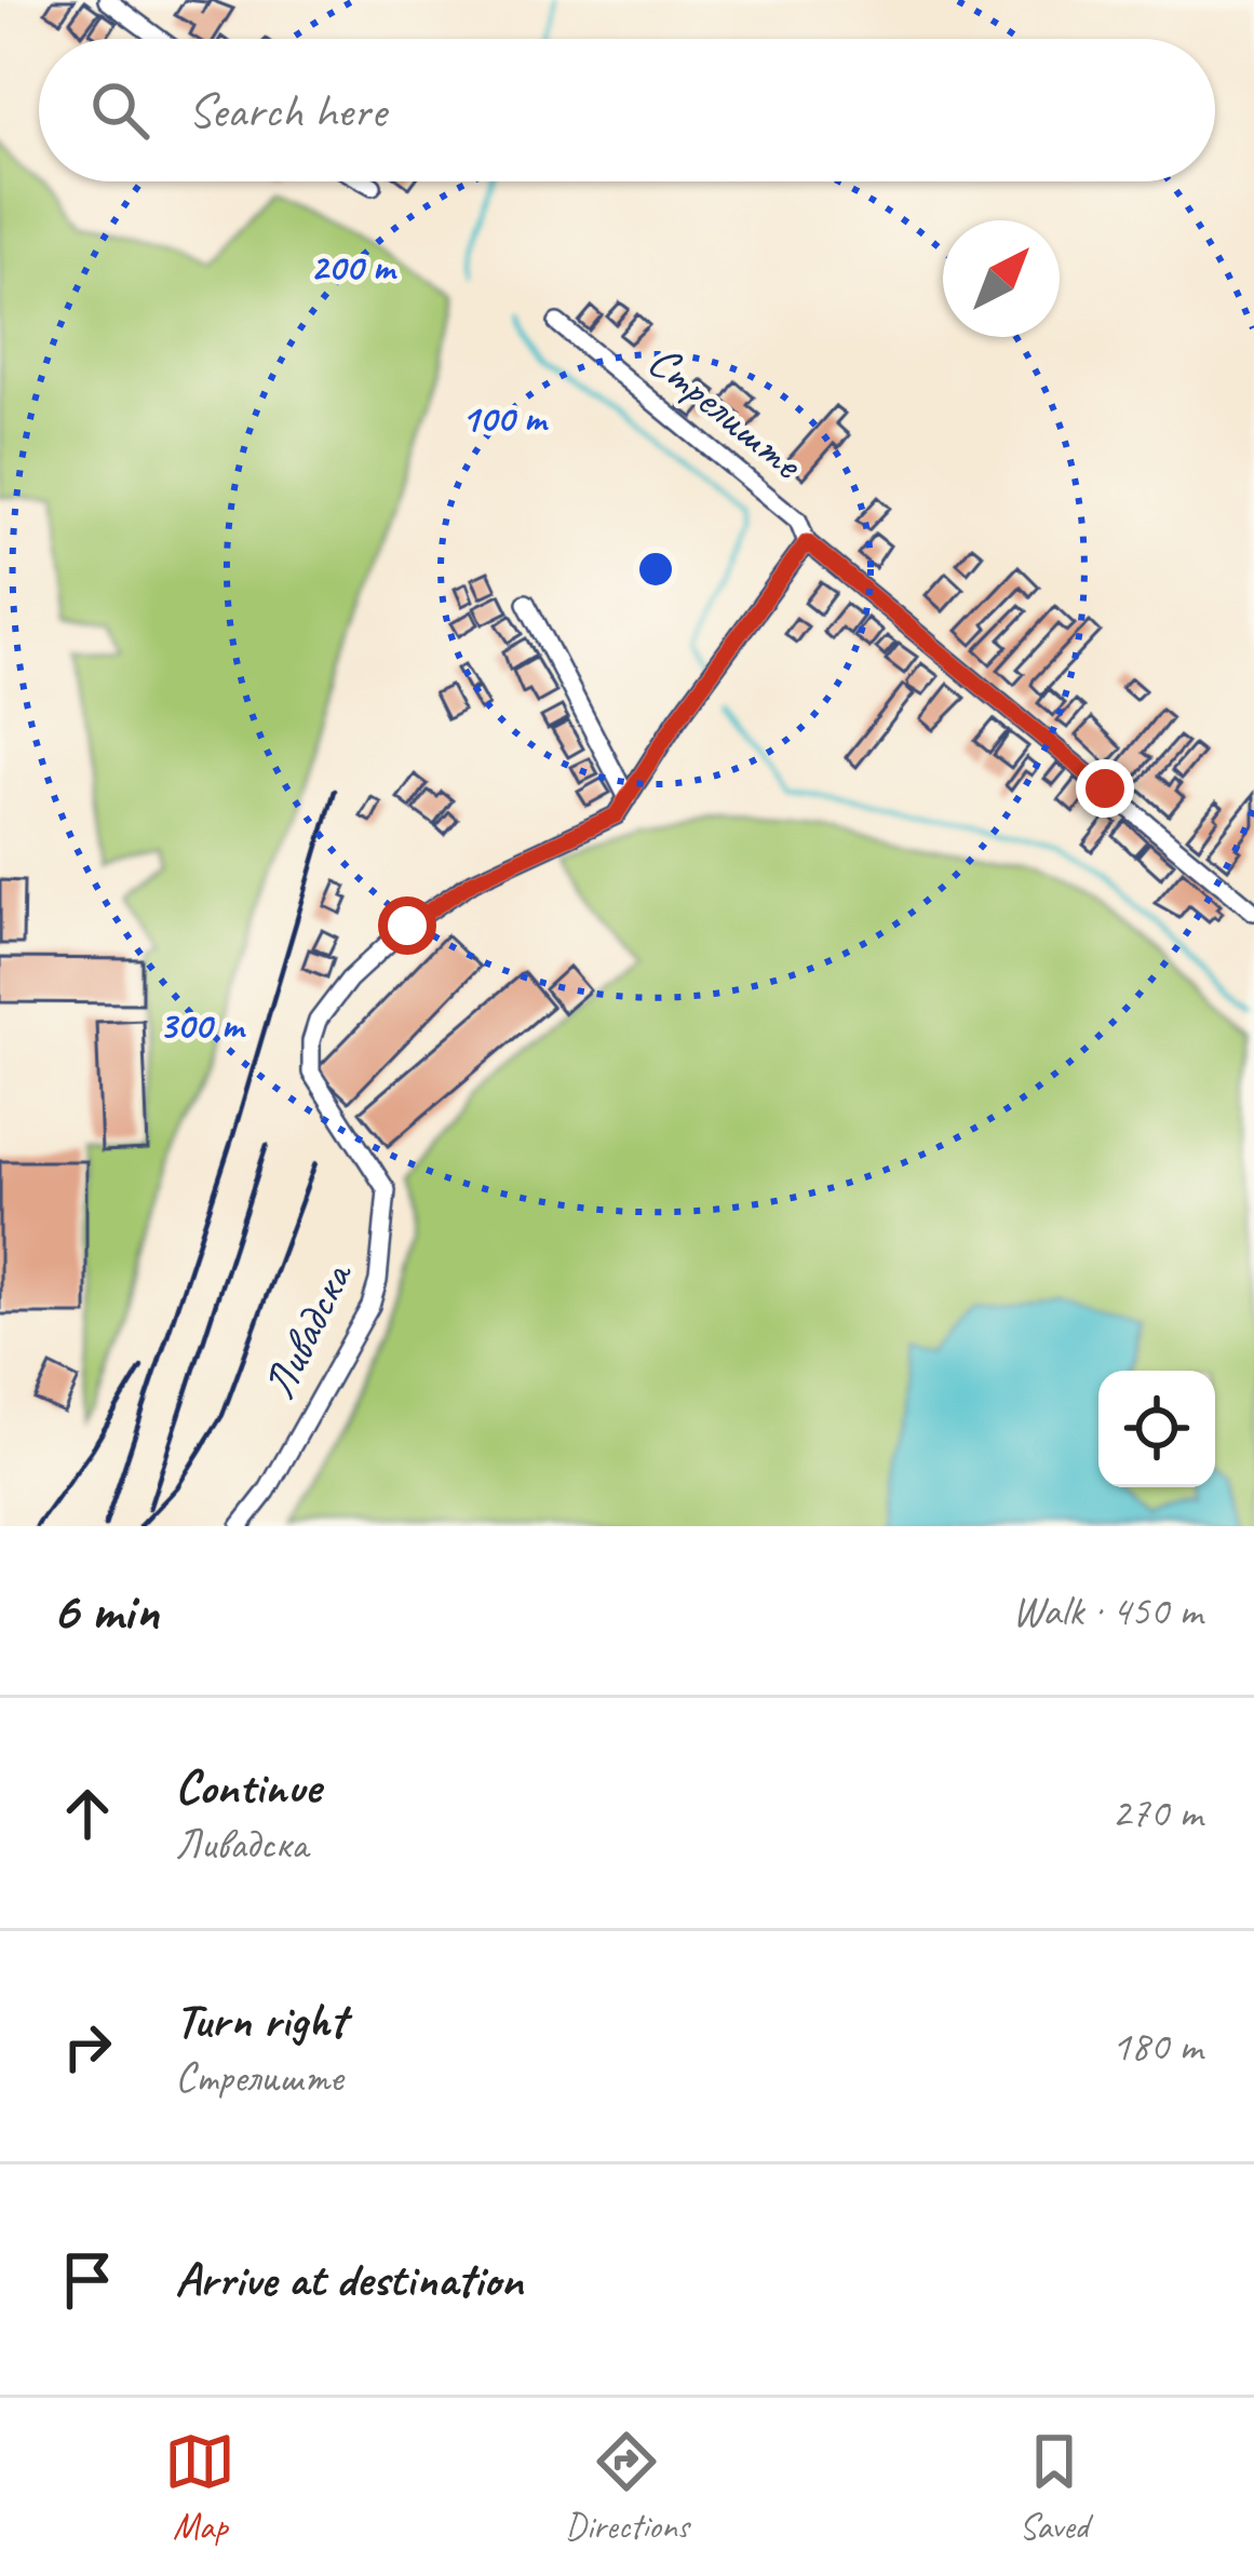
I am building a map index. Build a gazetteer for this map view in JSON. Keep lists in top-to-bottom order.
{
  "streets": {
    "street": ["Стрелиште", "Ливадска"]
  },
  "crossings": [
    ["Стрелиште", "Ливадска"]
  ],
  "north": "top right",
  "page": {
    "search": "Search here",
    "heading": ["6 min", "Walk · 450 m"],
    "list": [
      ["Continue", "Ливадска", "270 m"],
      ["Turn right", "Стрелиште", "180 m"],
      "Arrive at destination"
    ],
    "nav": ["Map", "Directions", "Saved"]
  },
  "rings": ["200 m", "100 m", "300 m"]
}
